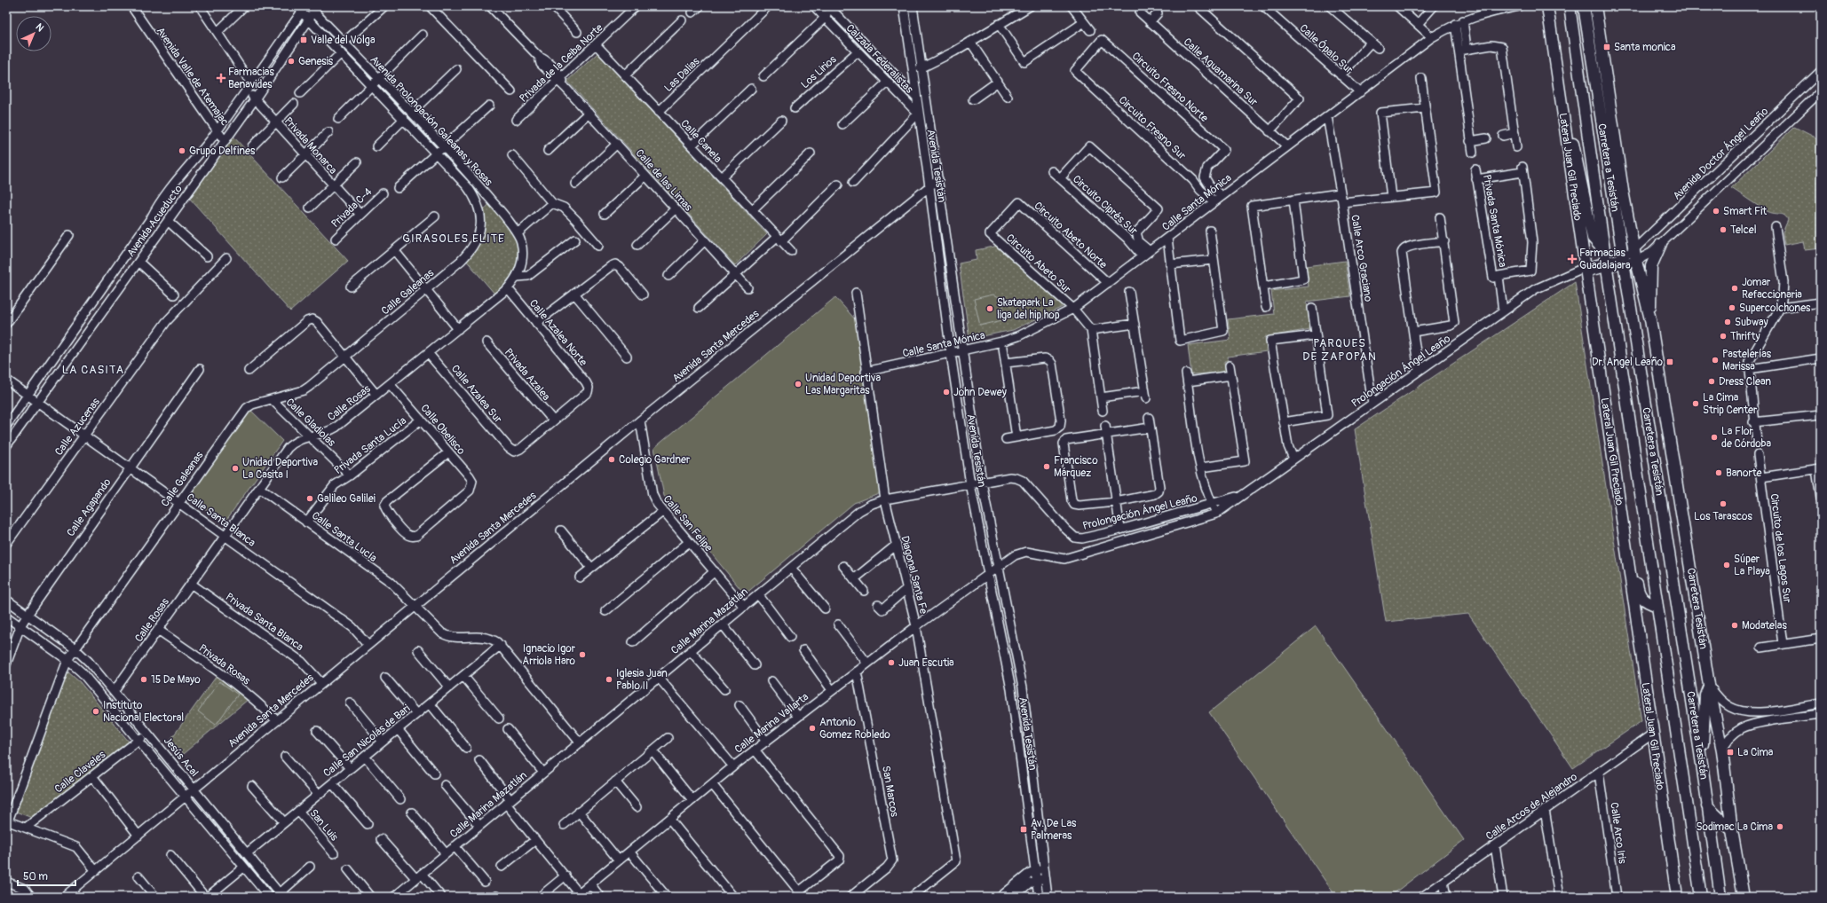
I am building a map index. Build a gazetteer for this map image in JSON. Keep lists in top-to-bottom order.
{
  "streets": {
    "main road": ["Lateral Juan Gil Preciado", "Carretera a Tesistán", "Carretera Tesistán"],
    "street": [
      "Calle Ópalo Sur",
      "Calzada Federalistas",
      "Privada de la Ceiba Norte",
      "Los Lirios",
      "Calle Aguamarina Sur",
      "Las Dalias",
      "Avenida Valle de Atemajac",
      "Circuito Fresno Norte",
      "Avenida Prolongación Galeanas y Rosas",
      "Circuito Fresno Sur",
      "Calle Canela",
      "Privada Monarca",
      "Avenida Doctor Ángel Leaño",
      "Avenida Tesistán",
      "Calle de las Limas",
      "Calle Santa Mónica",
      "Circuito Ciprés Sur",
      "Privada C-4",
      "Avenida Acueducto",
      "Privada Santa Mónica",
      "Circuito Abeto Norte",
      "Calle Arco Graciano",
      "Circuito Abeto Sur",
      "Calle Galeanas",
      "Calle Azalea Norte",
      "Avenida Santa Mercedes",
      "Prolongación Ángel Leaño",
      "Privada Azalea",
      "Calle Azalea Sur",
      "Calle Rosas",
      "Calle Gladiolas",
      "Calle Azucenas",
      "Calle Obelisco",
      "Privada Santa Lucía",
      "Calle Agapando",
      "Calle Santa Blanca",
      "Calle San Felipe",
      "Calle Santa Lucía",
      "Circuito de los Lagos Sur",
      "Diagonal Santa Fe",
      "Calle Marina Mazatlán",
      "Privada Santa Blanca",
      "Privada Rosas",
      "Calle Marina Vallarta",
      "Calle San Nicolás de Bari",
      "Jesús Acal",
      "Calle Claveles",
      "San Marcos",
      "Calle Arcos de Alejandro",
      "San Luis",
      "Calle Arco Iris"
    ]
  },
  "crossings": [
    ["Calle Ópalo Sur", "Calle Santa Mónica"],
    ["Calzada Federalistas", "Los Lirios"],
    ["Calzada Federalistas", "Avenida Tesistán"],
    ["Privada de la Ceiba Norte", "Calle Canela"],
    ["Privada de la Ceiba Norte", "Calle de las Limas"],
    ["Calle Aguamarina Sur", "Calle Santa Mónica"],
    ["Las Dalias", "Calle Canela"],
    ["Avenida Valle de Atemajac", "Avenida Acueducto"],
    ["Circuito Fresno Norte", "Circuito Fresno Sur"],
    ["Circuito Fresno Norte", "Calle Santa Mónica"],
    ["Avenida Prolongación Galeanas y Rosas", "Avenida Acueducto"],
    ["Avenida Prolongación Galeanas y Rosas", "Calle Galeanas"],
    ["Avenida Prolongación Galeanas y Rosas", "Calle Rosas"],
    ["Circuito Fresno Sur", "Calle Santa Mónica"],
    ["Privada Monarca", "Privada C-4"],
    ["Privada Monarca", "Avenida Acueducto"],
    ["Avenida Doctor Ángel Leaño", "Prolongación Ángel Leaño"],
    ["Avenida Tesistán", "Calle Santa Mónica"],
    ["Avenida Tesistán", "Avenida Santa Mercedes"],
    ["Avenida Tesistán", "Prolongación Ángel Leaño"],
    ["Avenida Tesistán", "Calle Marina Mazatlán"],
    ["Avenida Tesistán", "Calle Marina Vallarta"],
    ["Lateral Juan Gil Preciado", "Prolongación Ángel Leaño"],
    ["Lateral Juan Gil Preciado", "Calle Arcos de Alejandro"],
    ["Carretera a Tesistán", "Prolongación Ángel Leaño"],
    ["Calle Santa Mónica", "Circuito Ciprés Sur"],
    ["Calle Santa Mónica", "Circuito Abeto Norte"],
    ["Calle Santa Mónica", "Calle Arco Graciano"],
    ["Calle Santa Mónica", "Circuito Abeto Sur"],
    ["Calle Santa Mónica", "Diagonal Santa Fe"],
    ["Avenida Acueducto", "Calle Santa Blanca"],
    ["Privada Santa Mónica", "Prolongación Ángel Leaño"],
    ["Circuito Abeto Norte", "Circuito Abeto Sur"],
    ["Calle Arco Graciano", "Prolongación Ángel Leaño"],
    ["Calle Galeanas", "Calle Gladiolas"],
    ["Calle Galeanas", "Calle Santa Blanca"],
    ["Calle Galeanas", "Jesús Acal"],
    ["Calle Azalea Norte", "Privada Azalea"],
    ["Calle Azalea Norte", "Calle Azalea Sur"],
    ["Calle Azalea Norte", "Calle Rosas"],
    ["Avenida Santa Mercedes", "Calle Santa Blanca"],
    ["Avenida Santa Mercedes", "Calle San Felipe"],
    ["Avenida Santa Mercedes", "Calle Santa Lucía"],
    ["Avenida Santa Mercedes", "Privada Santa Blanca"],
    ["Avenida Santa Mercedes", "Privada Rosas"],
    ["Avenida Santa Mercedes", "Jesús Acal"],
    ["Prolongación Ángel Leaño", "Calle Marina Mazatlán"],
    ["Prolongación Ángel Leaño", "Calle Marina Vallarta"],
    ["Privada Azalea", "Calle Azalea Sur"],
    ["Calle Azalea Sur", "Calle Rosas"],
    ["Calle Rosas", "Calle Gladiolas"],
    ["Calle Rosas", "Calle Obelisco"],
    ["Calle Rosas", "Calle Santa Blanca"],
    ["Calle Rosas", "Calle Santa Lucía"],
    ["Calle Rosas", "Privada Santa Blanca"],
    ["Calle Rosas", "Privada Rosas"],
    ["Calle Rosas", "Jesús Acal"],
    ["Calle Gladiolas", "Privada Santa Lucía"],
    ["Calle Azucenas", "Calle Santa Blanca"],
    ["Calle Obelisco", "Privada Santa Lucía"],
    ["Privada Santa Lucía", "Calle Santa Lucía"],
    ["Calle Agapando", "Calle Santa Blanca"],
    ["Calle Agapando", "Jesús Acal"],
    ["Calle San Felipe", "Calle Marina Mazatlán"],
    ["Calle Santa Lucía", "Calle San Nicolás de Bari"],
    ["Diagonal Santa Fe", "Calle Marina Mazatlán"],
    ["Diagonal Santa Fe", "Calle Marina Vallarta"],
    ["Calle Marina Vallarta", "San Marcos"],
    ["Calle San Nicolás de Bari", "Jesús Acal"],
    ["Calle San Nicolás de Bari", "San Luis"],
    ["Jesús Acal", "Calle Claveles"],
    ["Calle Arcos de Alejandro", "Calle Arco Iris"]
  ],
  "districts": ["GIRASOLES ELITE", "PARQUES DE ZAPOPAN", "LA CASITA"],
  "places": {
    "transit": [
      "Valle del Volga",
      "Santa monica",
      "Dr. Angel Leaño",
      "La Cima",
      "Av. De Las Palmeras"
    ],
    "other": [
      "Genesis",
      "Grupo Delfines",
      "Smart Fit",
      "Telcel",
      "Jomar Refaccionaria",
      "Supercolchones",
      "Skatepark La liga del hip hop",
      "Subway",
      "Thrifty",
      "Pastelerías Marissa",
      "Dress Clean",
      "Unidad Deportiva Las Margaritas",
      "John Dewey",
      "La Cima Strip Center",
      "La Flor de Córdoba",
      "Colegio Gardner",
      "Francisco Márquez",
      "Unidad Deportiva La Casita I",
      "Banorte",
      "Galileo Galilei",
      "Los Tarascos",
      "Súper La Playa",
      "Modatelas",
      "Ignacio Igor Arriola Haro",
      "Juan Escutia",
      "15 De Mayo",
      "Iglesia Juan Pablo II",
      "Instituto Nacional Electoral",
      "Antonio Gomez Robledo",
      "Sodimac La Cima"
    ],
    "health": ["Farmacias Benavides", "Farmacias Guadalajara"]
  },
  "scale_bar": "50 m",
  "north": "top right"
}
